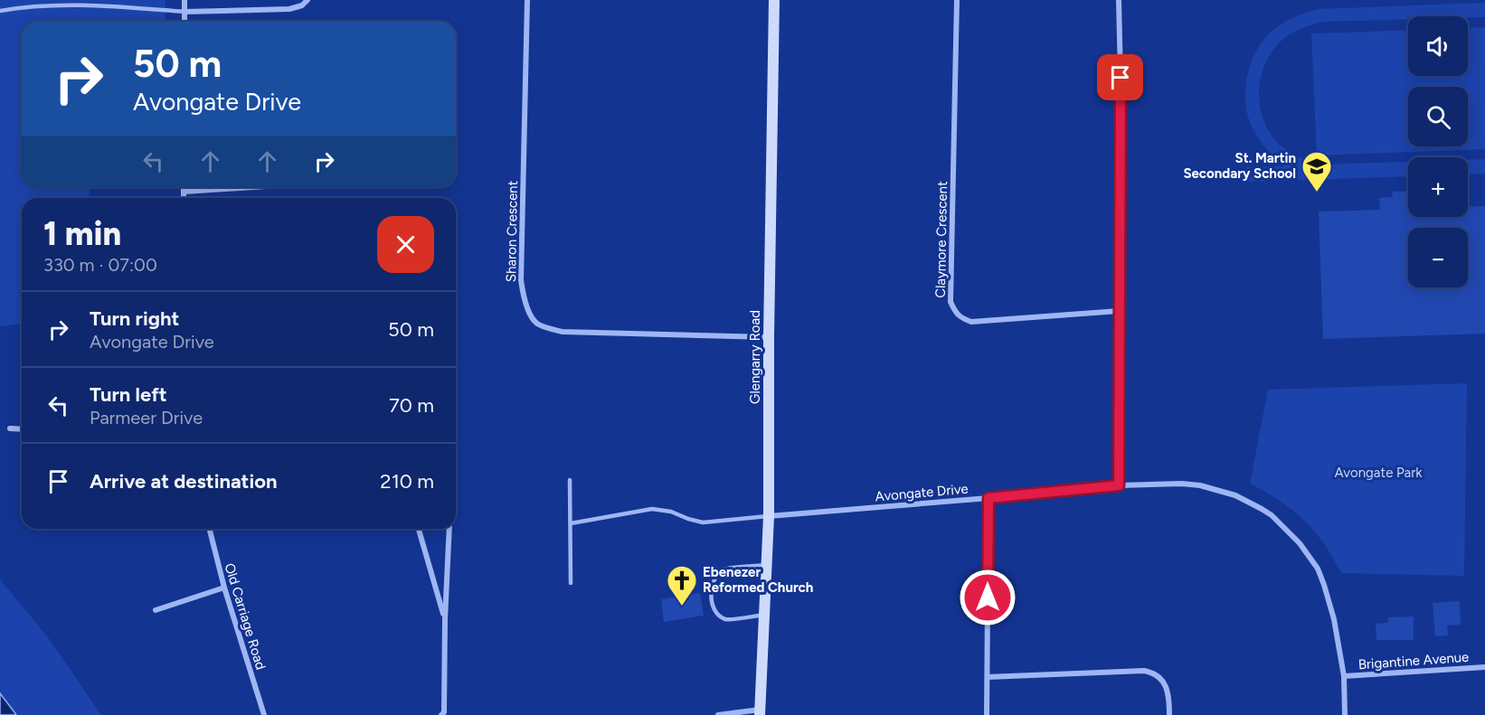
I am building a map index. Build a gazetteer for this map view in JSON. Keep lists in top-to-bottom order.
{
  "streets": {
    "street": [
      "Sharon Crescent",
      "Claymore Crescent",
      "Glengarry Road",
      "Avongate Drive",
      "Old Carriage Road",
      "Brigantine Avenue"
    ]
  },
  "crossings": [
    ["Sharon Crescent", "Glengarry Road"],
    ["Glengarry Road", "Avongate Drive"],
    ["Avongate Drive", "Brigantine Avenue"]
  ],
  "parks": ["Avongate Park"],
  "places": {
    "school or university": ["St. Martin Secondary School"],
    "church": ["Ebenezer Reformed Church"]
  },
  "page": {
    "map_buttons": ["+", "−"],
    "turn": ["50 m", "Avongate Drive"],
    "heading": ["1 min", "330 m · 07:00"],
    "list": [
      {
        "name": "Turn right",
        "note": "Avongate Drive",
        "value": "50 m"
      },
      {
        "name": "Turn left",
        "note": "Parmeer Drive",
        "value": "70 m"
      },
      {
        "name": "Arrive at destination",
        "value": "210 m"
      }
    ]
  }
}
